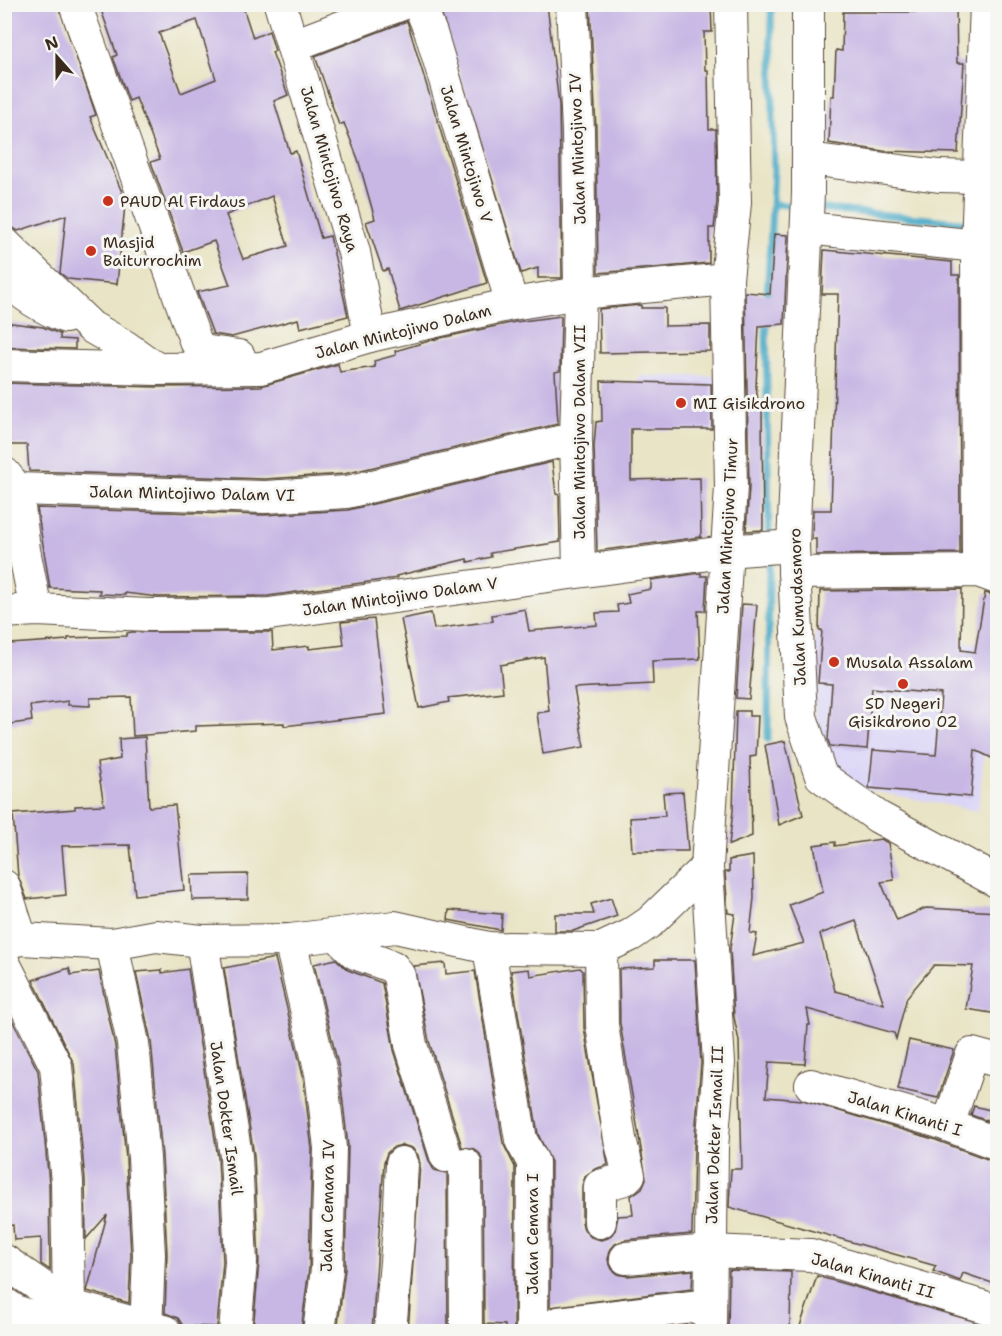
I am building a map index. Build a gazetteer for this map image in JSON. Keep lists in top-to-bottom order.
{
  "streets": {
    "street": [
      "Jalan Mintojiwo IV",
      "Jalan Mintojiwo V",
      "Jalan Mintojiwo Raya",
      "Jalan Mintojiwo Dalam",
      "Jalan Mintojiwo Dalam VII",
      "Jalan Mintojiwo Dalam VI",
      "Jalan Mintojiwo Timur",
      "Jalan Mintojiwo Dalam V",
      "Jalan Kumudasmoro",
      "Jalan Kinanti I",
      "Jalan Dokter Ismail",
      "Jalan Dokter Ismail II",
      "Jalan Cemara IV",
      "Jalan Cemara I",
      "Jalan Kinanti II"
    ]
  },
  "crossings": [
    ["Jalan Mintojiwo IV", "Jalan Mintojiwo Dalam"],
    ["Jalan Mintojiwo IV", "Jalan Mintojiwo Dalam VII"],
    ["Jalan Mintojiwo V", "Jalan Mintojiwo Dalam"],
    ["Jalan Mintojiwo Raya", "Jalan Mintojiwo Dalam"],
    ["Jalan Mintojiwo Dalam", "Jalan Mintojiwo Dalam VII"],
    ["Jalan Mintojiwo Dalam", "Jalan Mintojiwo Timur"],
    ["Jalan Mintojiwo Dalam VII", "Jalan Mintojiwo Dalam VI"],
    ["Jalan Mintojiwo Dalam VII", "Jalan Mintojiwo Dalam V"],
    ["Jalan Mintojiwo Dalam VI", "Jalan Mintojiwo Dalam V"],
    ["Jalan Mintojiwo Timur", "Jalan Mintojiwo Dalam V"],
    ["Jalan Mintojiwo Timur", "Jalan Kumudasmoro"],
    ["Jalan Mintojiwo Timur", "Jalan Dokter Ismail II"],
    ["Jalan Mintojiwo Dalam V", "Jalan Kumudasmoro"],
    ["Jalan Dokter Ismail II", "Jalan Kinanti II"]
  ],
  "places": [
    "PAUD Al Firdaus",
    "Masjid Baiturrochim",
    "MI Gisikdrono",
    "Musala Assalam",
    "SD Negeri Gisikdrono 02"
  ],
  "north": "top"
}
